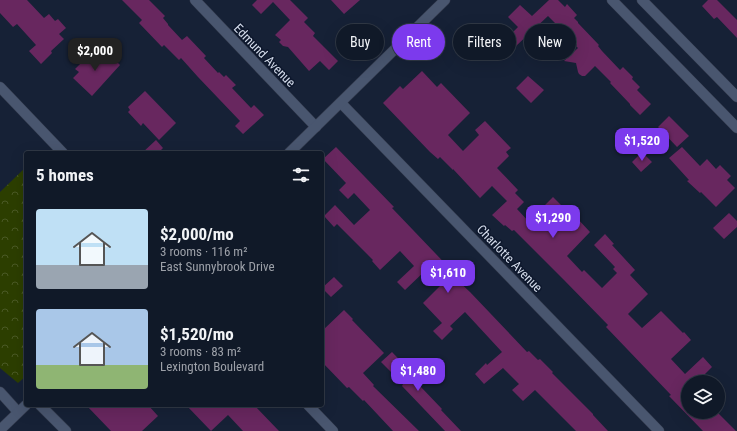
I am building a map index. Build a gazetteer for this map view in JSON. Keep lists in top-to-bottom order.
{
  "streets": {
    "street": ["Edmund Avenue", "Charlotte Avenue"]
  },
  "page": {
    "chip": [
      "Buy",
      "Rent",
      "Filters",
      "New"
    ],
    "price": [
      "$2,000",
      "$1,520",
      "$1,290",
      "$1,610",
      "$1,480"
    ],
    "heading": "5 homes",
    "list": [
      {
        "name": "$2,000/mo",
        "note": "3 rooms · 116 m² · East Sunnybrook Drive"
      },
      {
        "name": "$1,520/mo",
        "note": "3 rooms · 83 m² · Lexington Boulevard"
      }
    ]
  }
}
